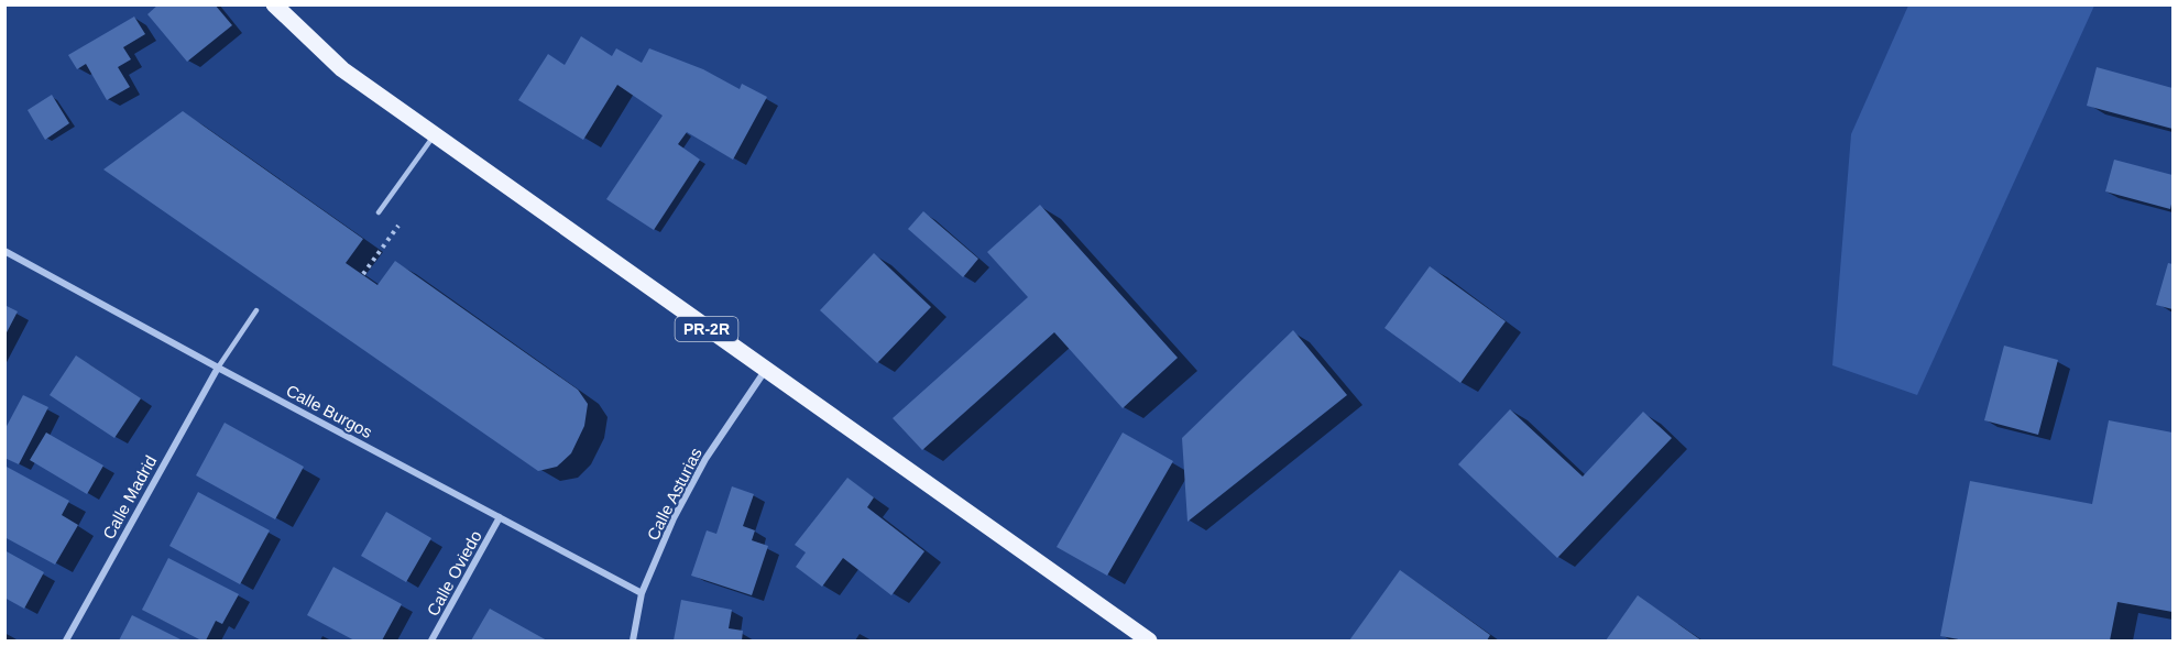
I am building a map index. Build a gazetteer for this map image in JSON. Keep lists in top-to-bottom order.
{
  "streets": {
    "main road": ["PR-2R"],
    "street": [
      "Calle Burgos",
      "Calle Asturias",
      "Calle Madrid",
      "Calle Oviedo"
    ]
  },
  "crossings": [
    ["PR-2R", "Calle Asturias"],
    ["Calle Burgos", "Calle Asturias"],
    ["Calle Burgos", "Calle Madrid"],
    ["Calle Burgos", "Calle Oviedo"]
  ]
}
